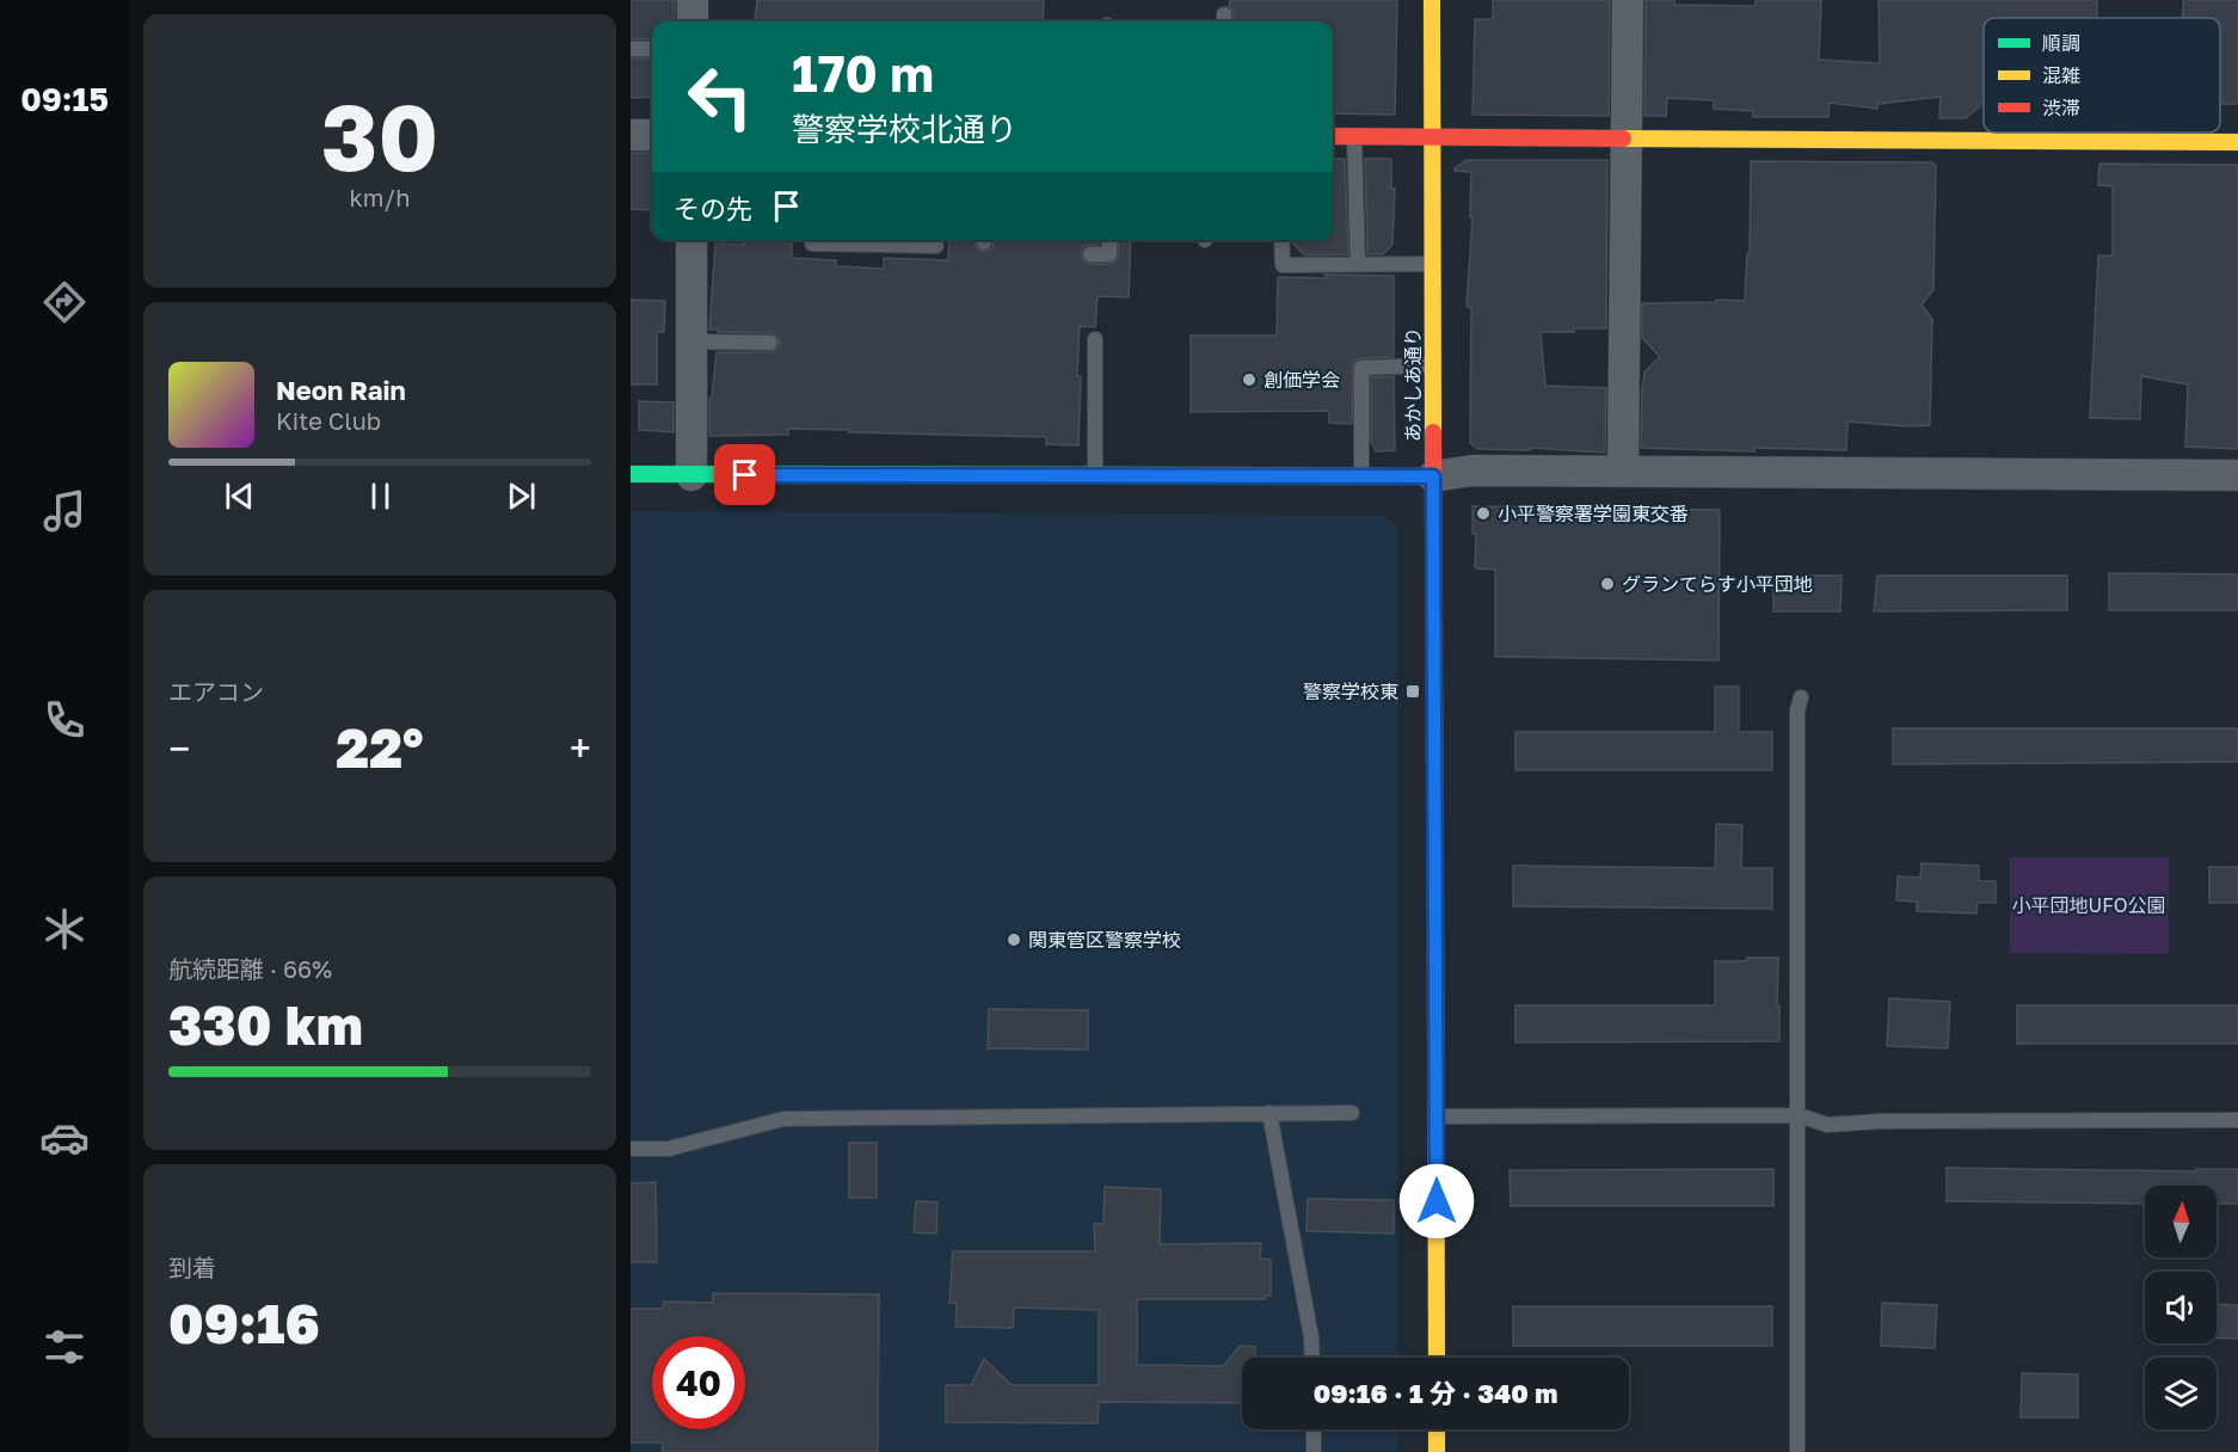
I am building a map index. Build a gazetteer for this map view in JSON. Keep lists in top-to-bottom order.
{
  "streets": {
    "street": ["あかしあ通り"]
  },
  "parks": ["小平団地UFO公園"],
  "places": {
    "other": [
      "創価学会",
      "小平警察署学園東交番",
      "グランてらす小平団地",
      "関東管区警察学校"
    ],
    "transit": ["警察学校東"]
  },
  "legend": ["順調", "混雑", "渋滞"],
  "north": "top",
  "page": {
    "tabs": "09:15",
    "tile": [
      ["30", "km/h"],
      "エアコン",
      ["航続距離 · 66%", "330 km"],
      ["到着", "09:16"]
    ],
    "turn": ["170 m", "警察学校北通り"],
    "then": "その先",
    "song": ["Neon Rain", "Kite Club"],
    "heat": ["−", "22°", "+"],
    "limit": "40",
    "trip": "09:16 · 1 分 · 340 m"
  }
}
